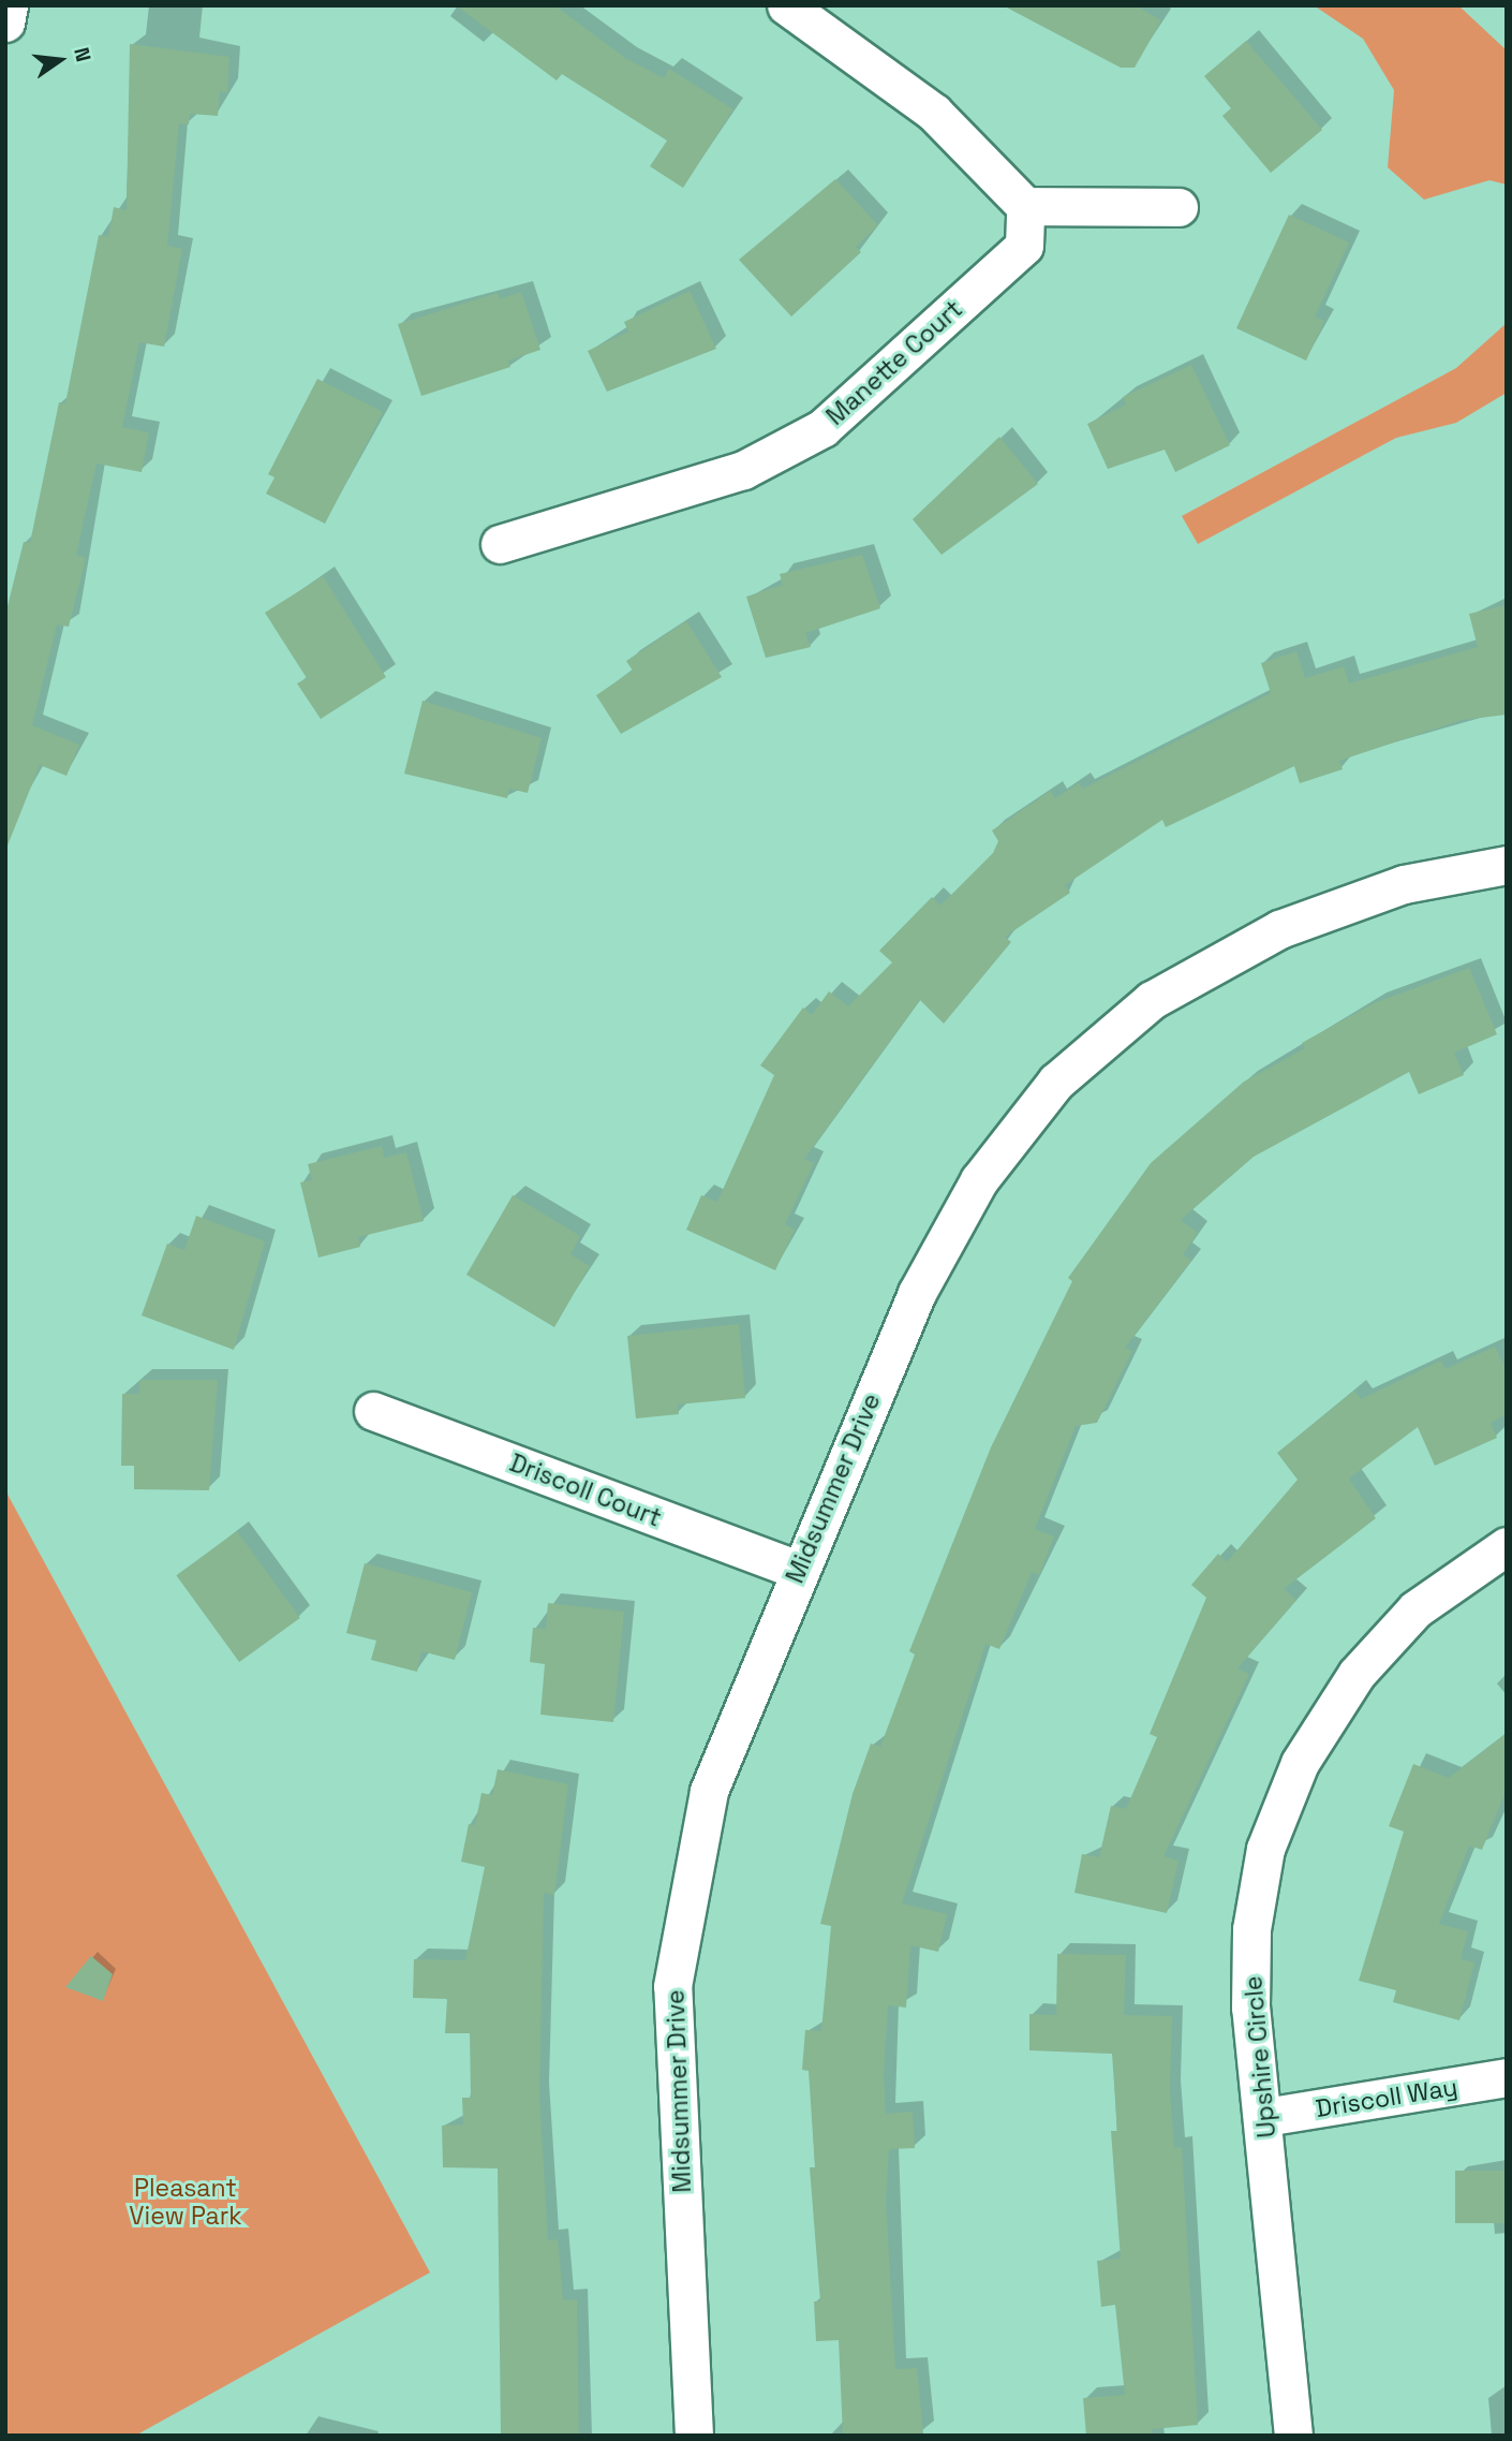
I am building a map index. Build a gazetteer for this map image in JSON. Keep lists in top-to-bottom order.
{
  "streets": {
    "street": [
      "Manette Court",
      "Midsummer Drive",
      "Driscoll Court",
      "Upshire Circle",
      "Driscoll Way"
    ]
  },
  "crossings": [
    ["Midsummer Drive", "Driscoll Court"],
    ["Upshire Circle", "Driscoll Way"]
  ],
  "parks": ["Pleasant View Park"],
  "north": "right"
}
